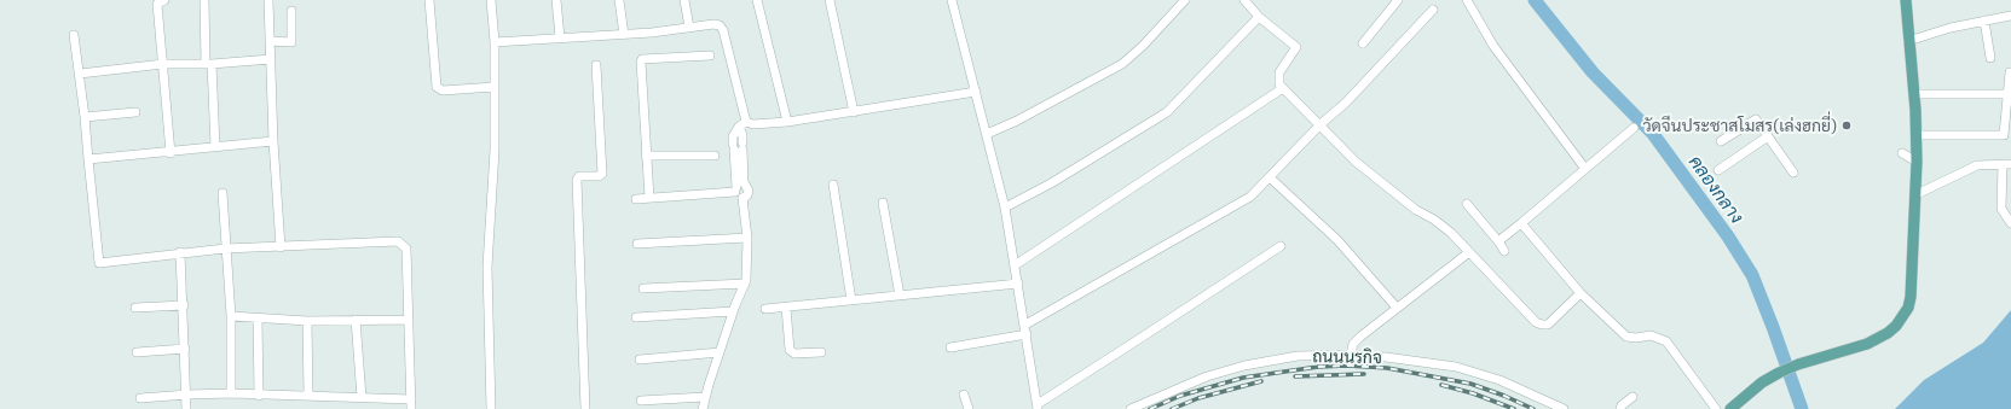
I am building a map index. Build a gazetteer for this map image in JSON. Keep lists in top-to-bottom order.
{
  "streets": {
    "street": ["ถนนนรกิจ"]
  },
  "water": ["คลองกลาง"],
  "places": ["วัดจีนประชาสโมสร(เล่งฮกยี่)"]
}
